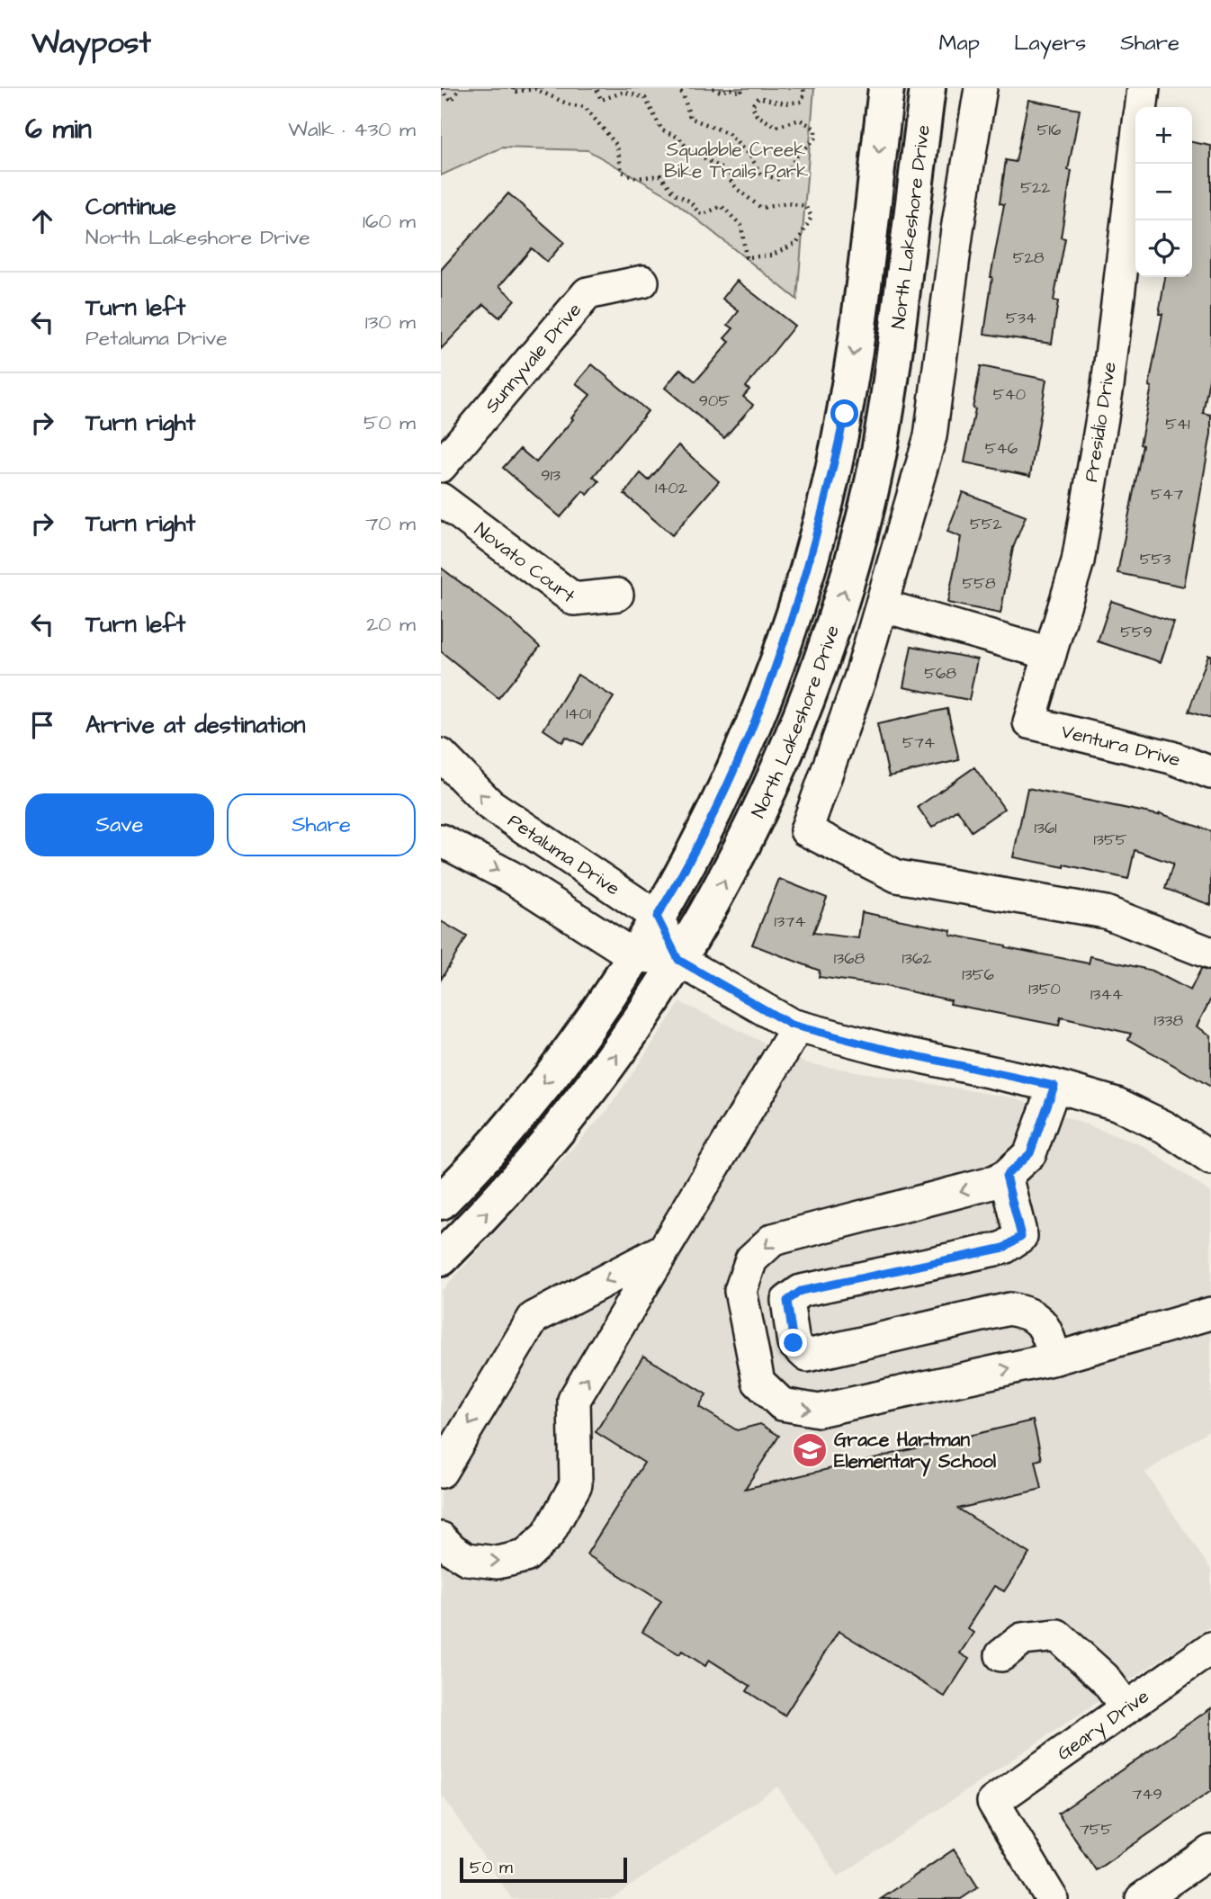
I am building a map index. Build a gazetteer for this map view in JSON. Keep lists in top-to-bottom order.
{
  "streets": {
    "main road": ["North Lakeshore Drive"],
    "street": [
      "Sunnyvale Drive",
      "Presidio Drive",
      "Novato Court",
      "Ventura Drive",
      "Petaluma Drive",
      "Geary Drive"
    ]
  },
  "crossings": [
    ["North Lakeshore Drive", "Petaluma Drive"],
    ["Presidio Drive", "Ventura Drive"]
  ],
  "parks": ["Squabble Creek Bike Trails Park"],
  "places": {
    "school or university": ["Grace Hartman Elementary School"]
  },
  "house_numbers": [
    "516",
    "522",
    "528",
    "534",
    "540",
    "905",
    "541",
    "546",
    "913",
    "1402",
    "547",
    "552",
    "553",
    "558",
    "559",
    "568",
    "1401",
    "574",
    "1361",
    "1355",
    "1374",
    "1368",
    "1362",
    "1356",
    "1350",
    "1344",
    "1338",
    "749",
    "755"
  ],
  "scale_bar": "50 m",
  "page": {
    "header": "Waypost",
    "nav": ["Map", "Layers", "Share"],
    "heading": ["6 min", "Walk · 430 m"],
    "map_buttons": ["+", "−"],
    "list": [
      ["Continue", "North Lakeshore Drive", "160 m"],
      ["Turn left", "Petaluma Drive", "130 m"],
      ["Turn right", "50 m"],
      ["Turn right", "70 m"],
      ["Turn left", "20 m"],
      "Arrive at destination"
    ],
    "buttons": ["Save", "Share"],
    "scale": "50 m"
  }
}
